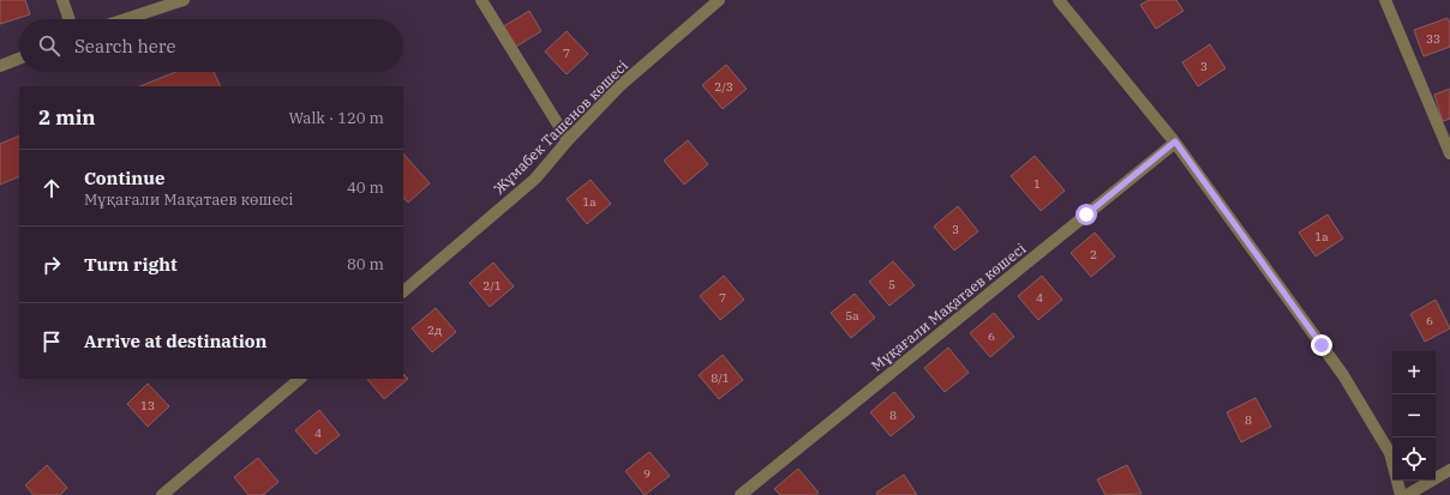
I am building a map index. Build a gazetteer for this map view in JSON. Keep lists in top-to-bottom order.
{
  "streets": {
    "street": ["Жұмабек Ташенов көшесі", "Мұқағали Мақатаев көшесі"]
  },
  "house_numbers": [
    "33",
    "7",
    "3",
    "2/3",
    "1",
    "1а",
    "3",
    "1а",
    "2",
    "5",
    "2/1",
    "7",
    "4",
    "5а",
    "6",
    "2д",
    "6",
    "8/1",
    "13",
    "8",
    "8",
    "4",
    "9"
  ],
  "page": {
    "search": "Search here",
    "heading": ["2 min", "Walk · 120 m"],
    "list": [
      ["Continue", "Мұқағали Мақатаев көшесі", "40 m"],
      ["Turn right", "80 m"],
      "Arrive at destination"
    ],
    "map_buttons": ["+", "−"]
  }
}
